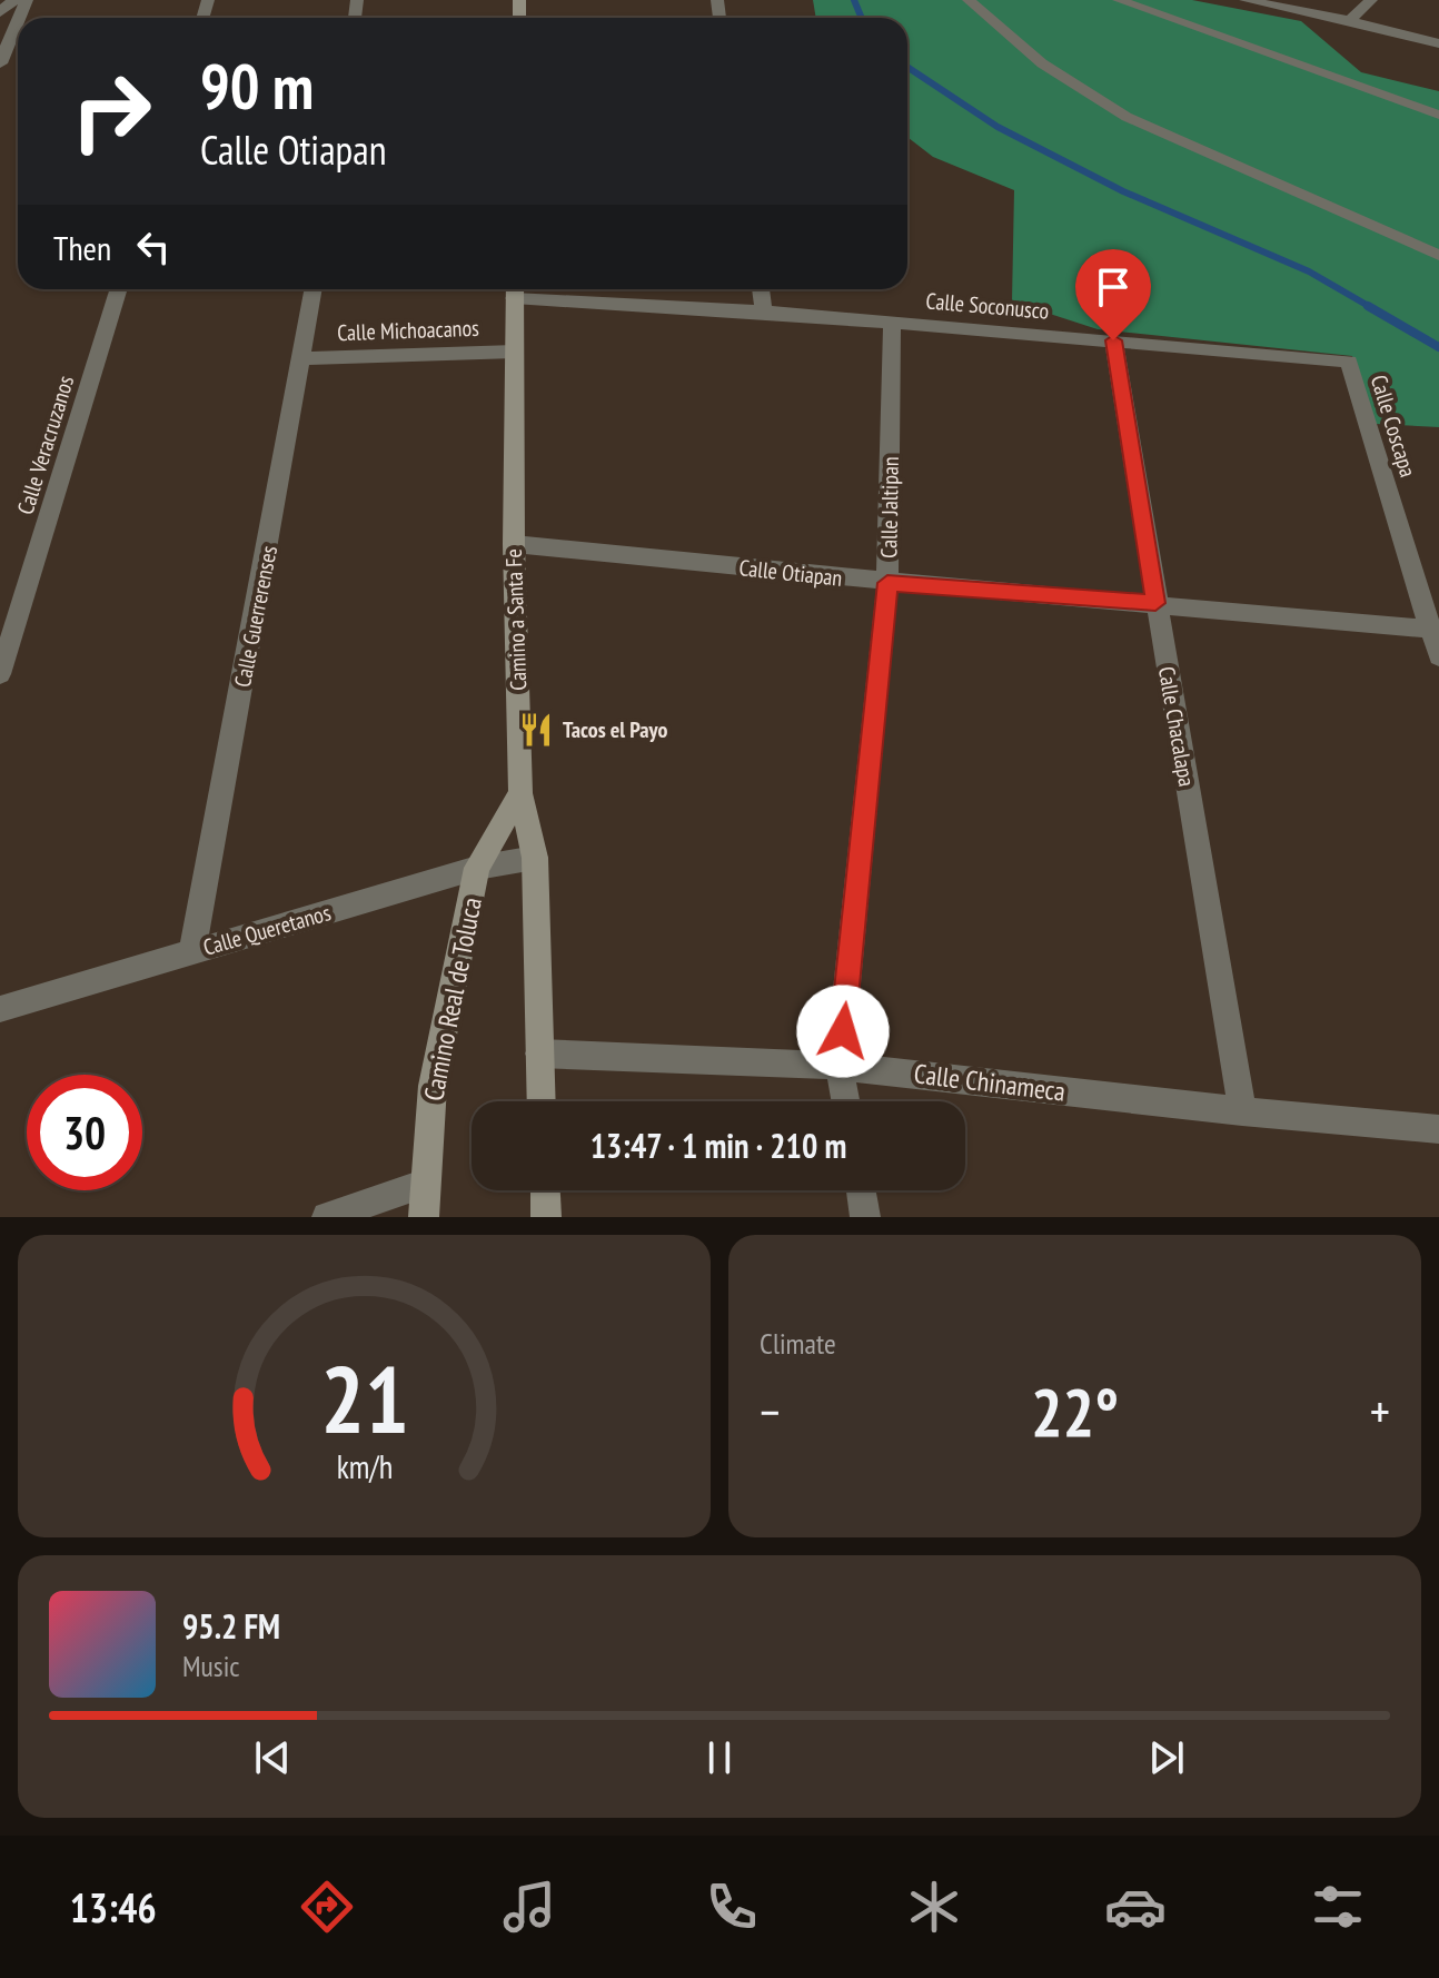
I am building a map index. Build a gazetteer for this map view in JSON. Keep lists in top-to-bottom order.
{
  "streets": {
    "main road": ["Camino a Santa Fe", "Camino Real de Toluca"],
    "street": [
      "Calle Soconusco",
      "Calle Michoacanos",
      "Calle Coscapa",
      "Calle Veracruzanos",
      "Calle Jaltipan",
      "Calle Otiapan",
      "Calle Guerrerenses",
      "Calle Chacalapa",
      "Calle Queretanos",
      "Calle Chinameca"
    ]
  },
  "crossings": [
    ["Calle Soconusco", "Calle Coscapa"],
    ["Calle Soconusco", "Calle Jaltipan"],
    ["Calle Soconusco", "Camino a Santa Fe"],
    ["Calle Soconusco", "Calle Chacalapa"],
    ["Calle Michoacanos", "Calle Guerrerenses"],
    ["Calle Michoacanos", "Camino a Santa Fe"],
    ["Calle Coscapa", "Calle Otiapan"],
    ["Calle Jaltipan", "Calle Otiapan"],
    ["Calle Jaltipan", "Calle Chinameca"],
    ["Calle Otiapan", "Camino a Santa Fe"],
    ["Calle Otiapan", "Calle Chacalapa"],
    ["Calle Guerrerenses", "Calle Queretanos"],
    ["Camino a Santa Fe", "Calle Queretanos"],
    ["Camino a Santa Fe", "Camino Real de Toluca"],
    ["Camino a Santa Fe", "Calle Chinameca"],
    ["Calle Chacalapa", "Calle Chinameca"],
    ["Calle Queretanos", "Camino Real de Toluca"]
  ],
  "places": {
    "restaurant": ["Tacos el Payo"]
  },
  "page": {
    "turn": ["90 m", "Calle Otiapan"],
    "then": "Then",
    "limit": "30",
    "trip": "13:47 · 1 min · 210 m",
    "tile": "Climate",
    "heat": ["−", "22°", "+"],
    "song": ["95.2 FM", "Music"],
    "tabs": "13:46",
    "gauge": ["21", "km/h"]
  }
}
